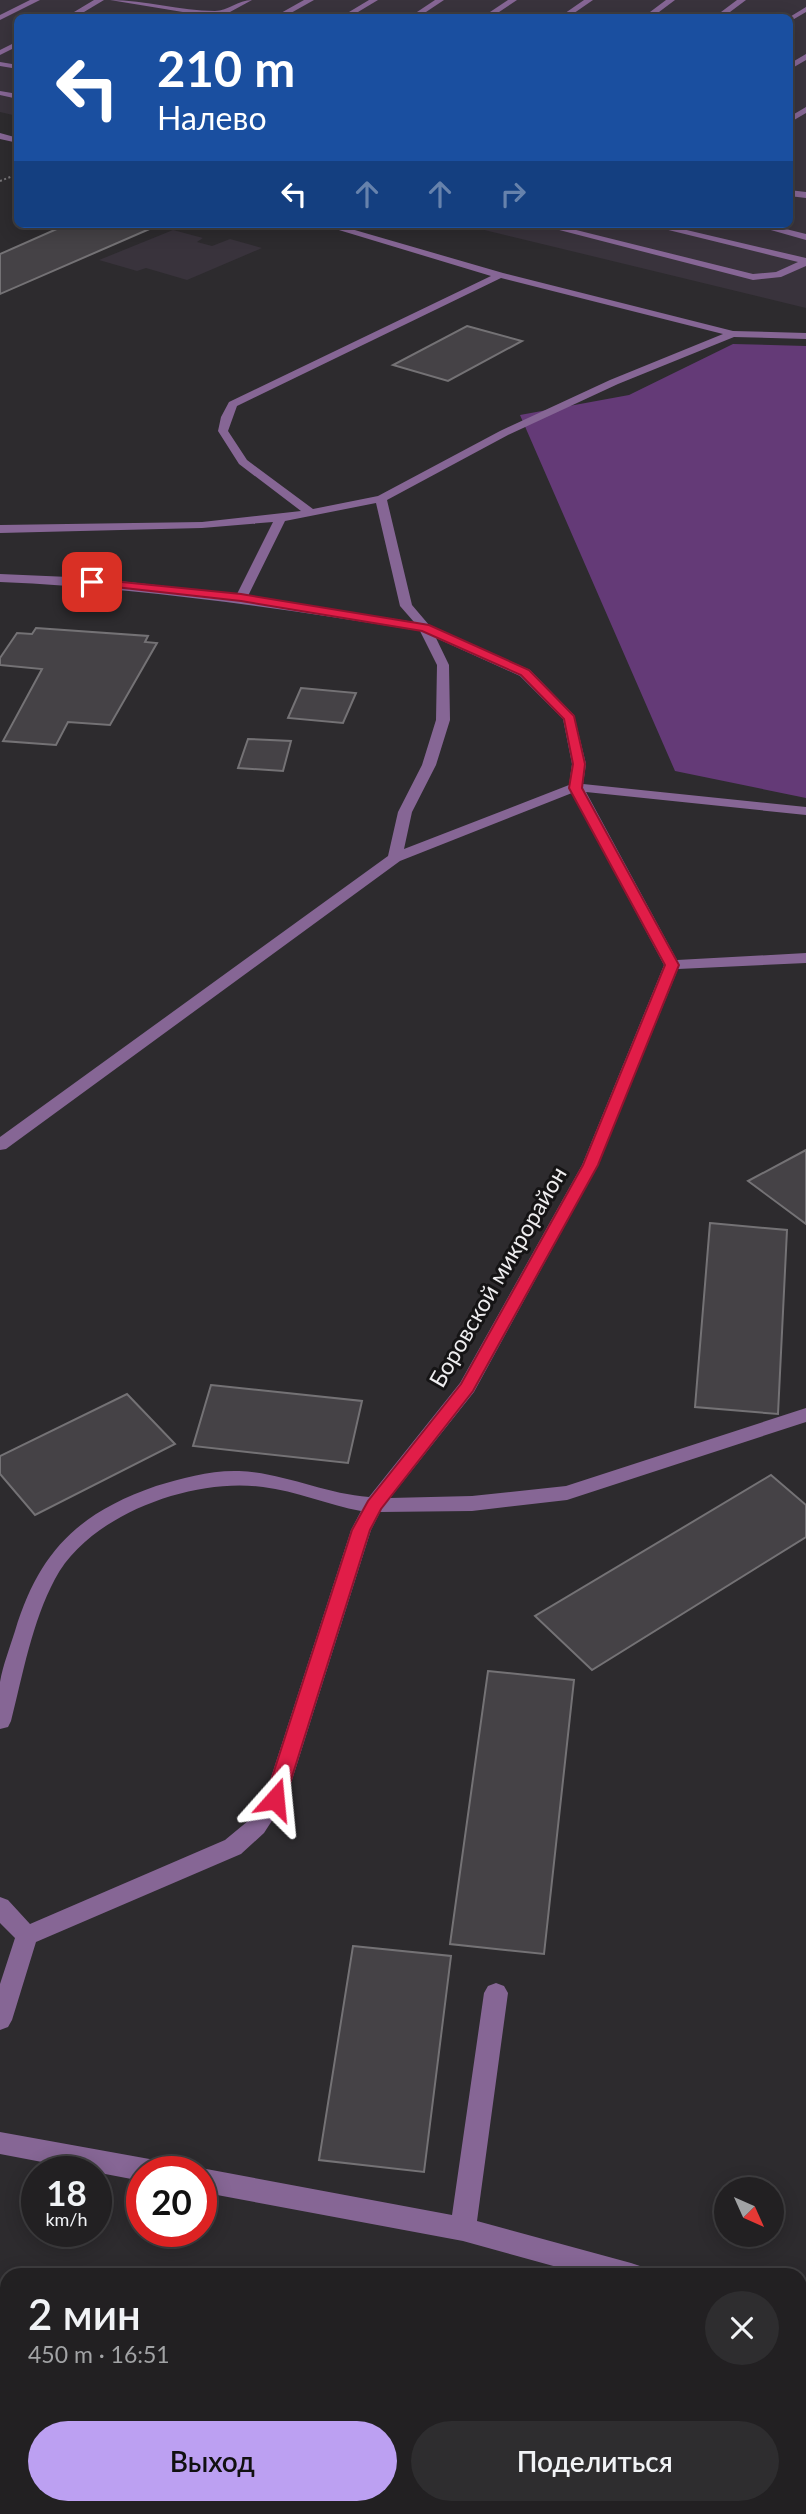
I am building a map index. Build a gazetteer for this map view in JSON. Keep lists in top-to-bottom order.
{
  "streets": {
    "lane": ["Боровской микрорайон"]
  },
  "north": "bottom right",
  "page": {
    "turn": ["210 m", "Налево"],
    "speed": "18 km/h",
    "limit": "20",
    "heading": ["2 мин", "450 m · 16:51"],
    "buttons": ["Выход", "Поделиться"]
  }
}
